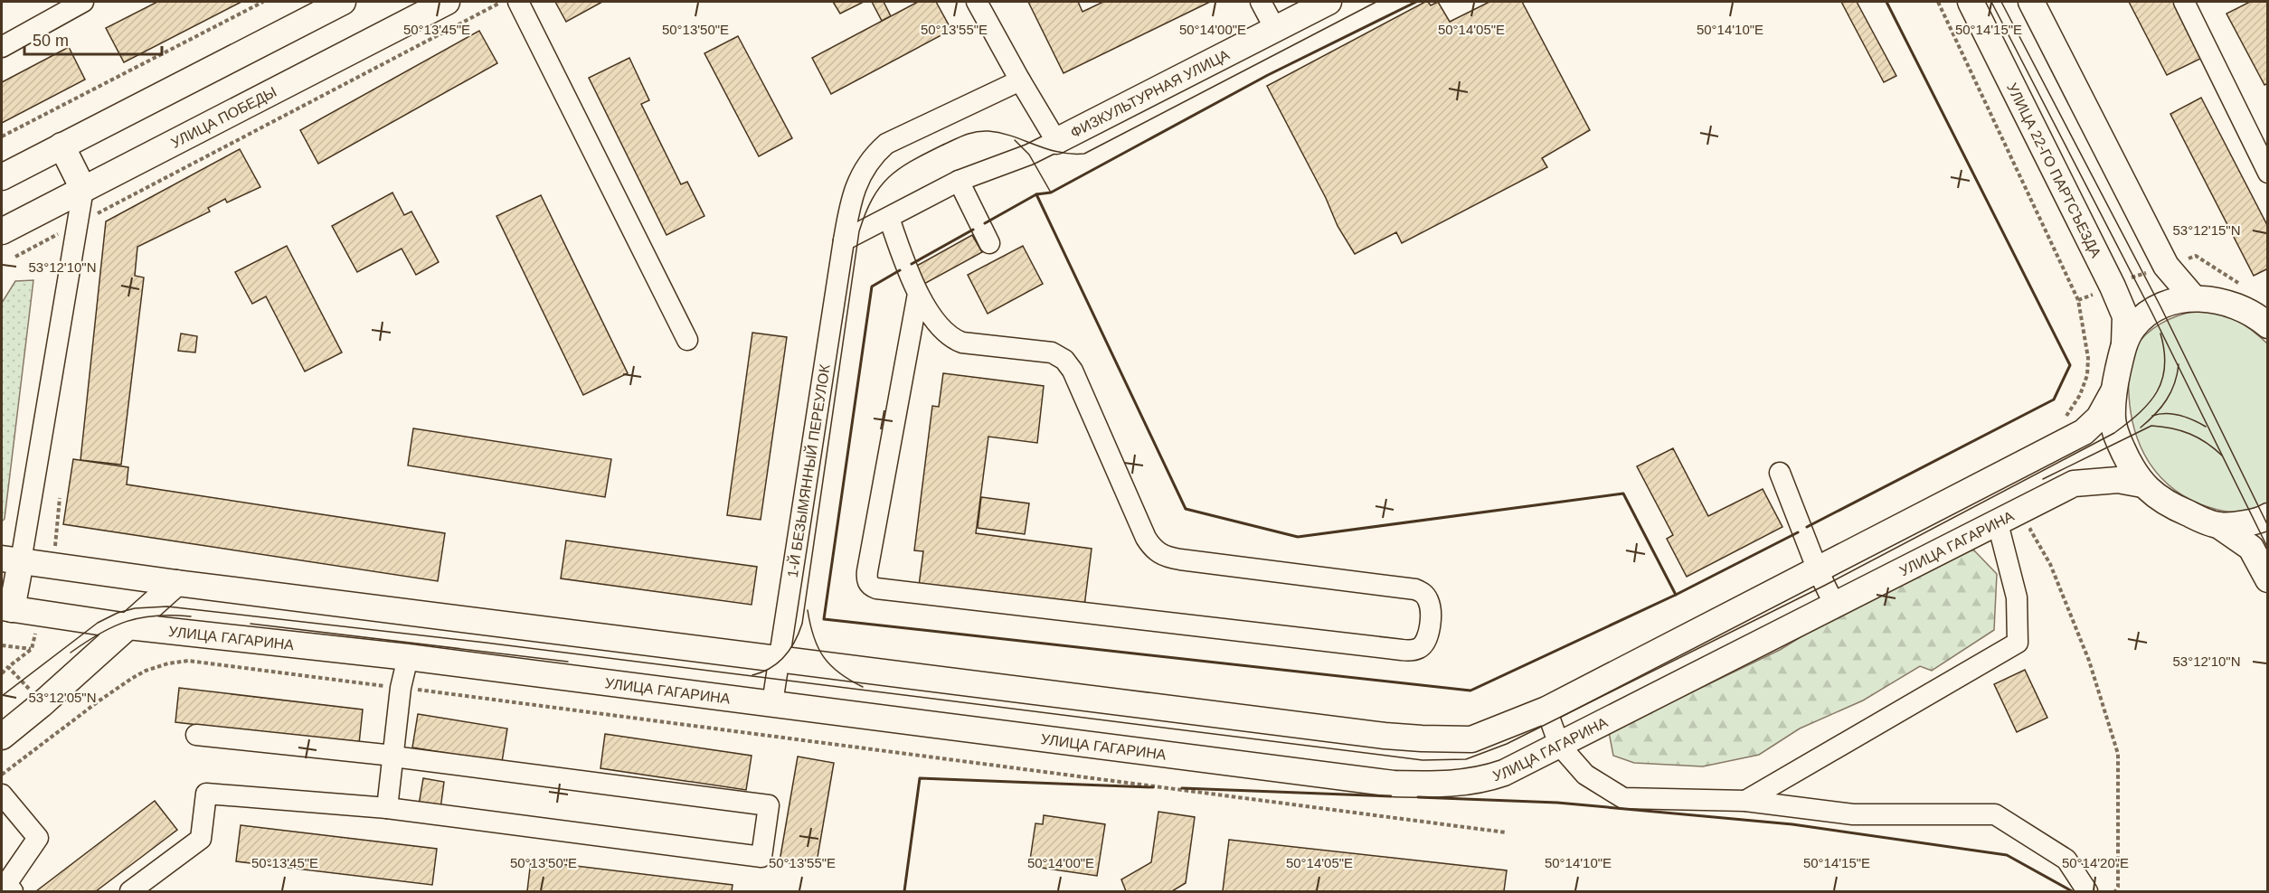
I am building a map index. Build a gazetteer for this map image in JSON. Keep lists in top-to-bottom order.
{
  "streets": {
    "main road": [
      "ФИЗКУЛЬТУРНАЯ УЛИЦА",
      "УЛИЦА ПОБЕДЫ",
      "УЛИЦА 22-ГО ПАРТСЪЕЗДА",
      "УЛИЦА ГАГАРИНА"
    ],
    "street": ["1-Й БЕЗЫМЯННЫЙ ПЕРЕУЛОК"]
  },
  "crossings": [
    ["1-Й БЕЗЫМЯННЫЙ ПЕРЕУЛОК", "УЛИЦА ГАГАРИНА"]
  ],
  "scale_bar": "50 m",
  "coordinates": [
    "50°13'45\"E",
    "50°13'50\"E",
    "50°13'55\"E",
    "50°14'00\"E",
    "50°14'05\"E",
    "50°14'10\"E",
    "50°14'15\"E",
    "53°12'15\"N",
    "53°12'10\"N",
    "53°12'05\"N",
    "50°14'20\"E"
  ]
}
